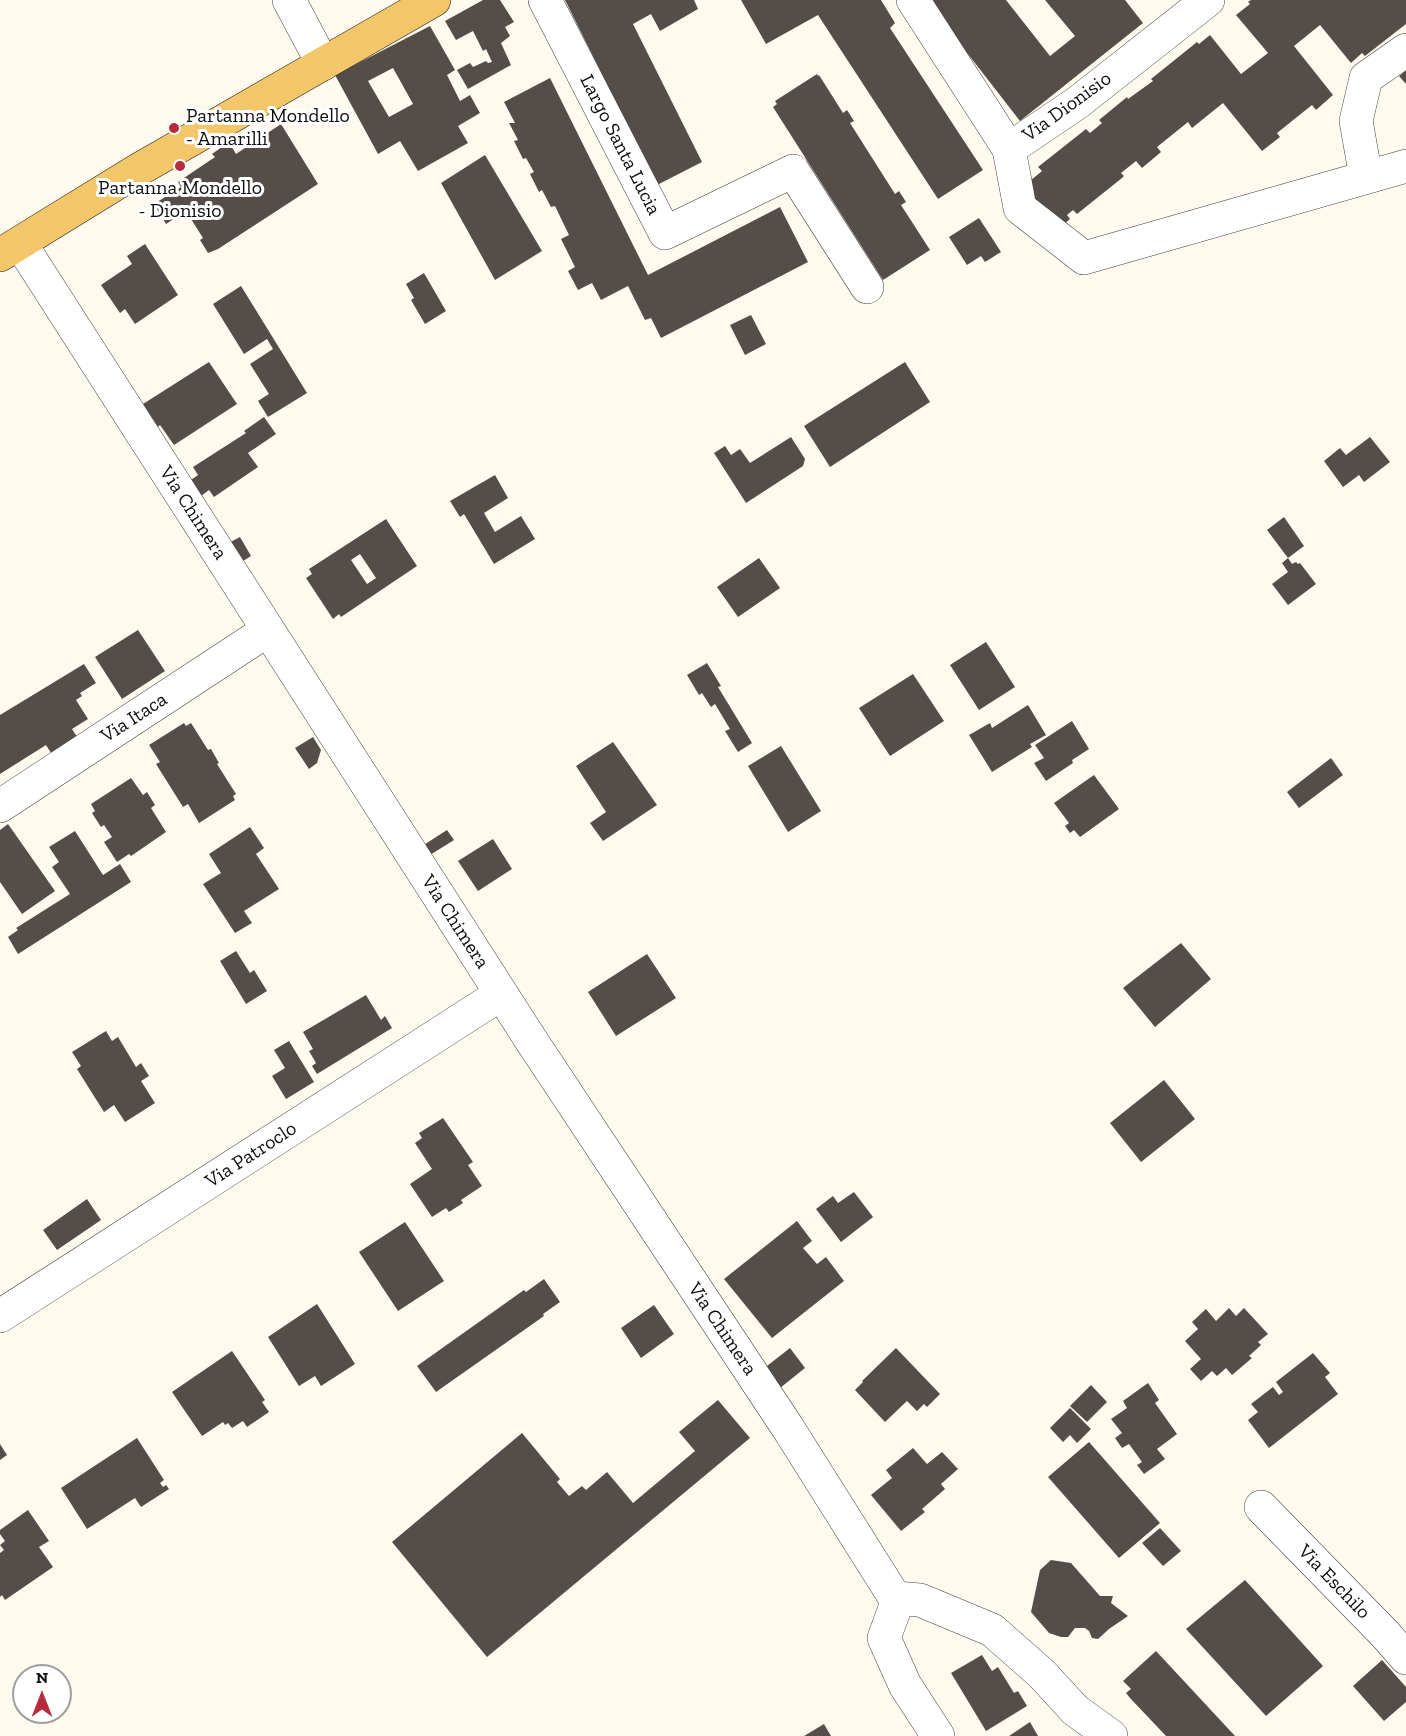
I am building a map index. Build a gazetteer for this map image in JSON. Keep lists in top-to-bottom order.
{
  "streets": {
    "street": [
      "Via Dionisio",
      "Largo Santa Lucia",
      "Via Chimera",
      "Via Itaca",
      "Via Patroclo",
      "Via Eschilo"
    ]
  },
  "crossings": [
    ["Via Chimera", "Via Itaca"],
    ["Via Chimera", "Via Patroclo"]
  ],
  "places": ["Partanna Mondello - Amarilli", "Partanna Mondello - Dionisio"],
  "north": "top"
}
